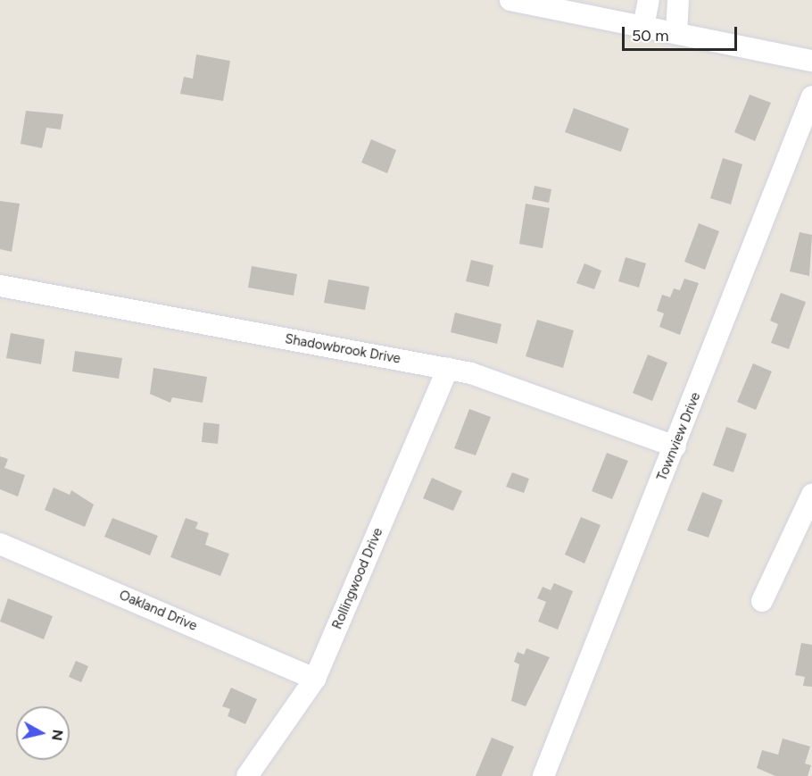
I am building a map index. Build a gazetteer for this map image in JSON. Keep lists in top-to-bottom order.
{
  "streets": {
    "street": [
      "Shadowbrook Drive",
      "Townview Drive",
      "Rollingwood Drive",
      "Oakland Drive"
    ]
  },
  "crossings": [
    ["Shadowbrook Drive", "Townview Drive"],
    ["Shadowbrook Drive", "Rollingwood Drive"],
    ["Rollingwood Drive", "Oakland Drive"]
  ],
  "scale_bar": "50 m",
  "north": "right"
}
